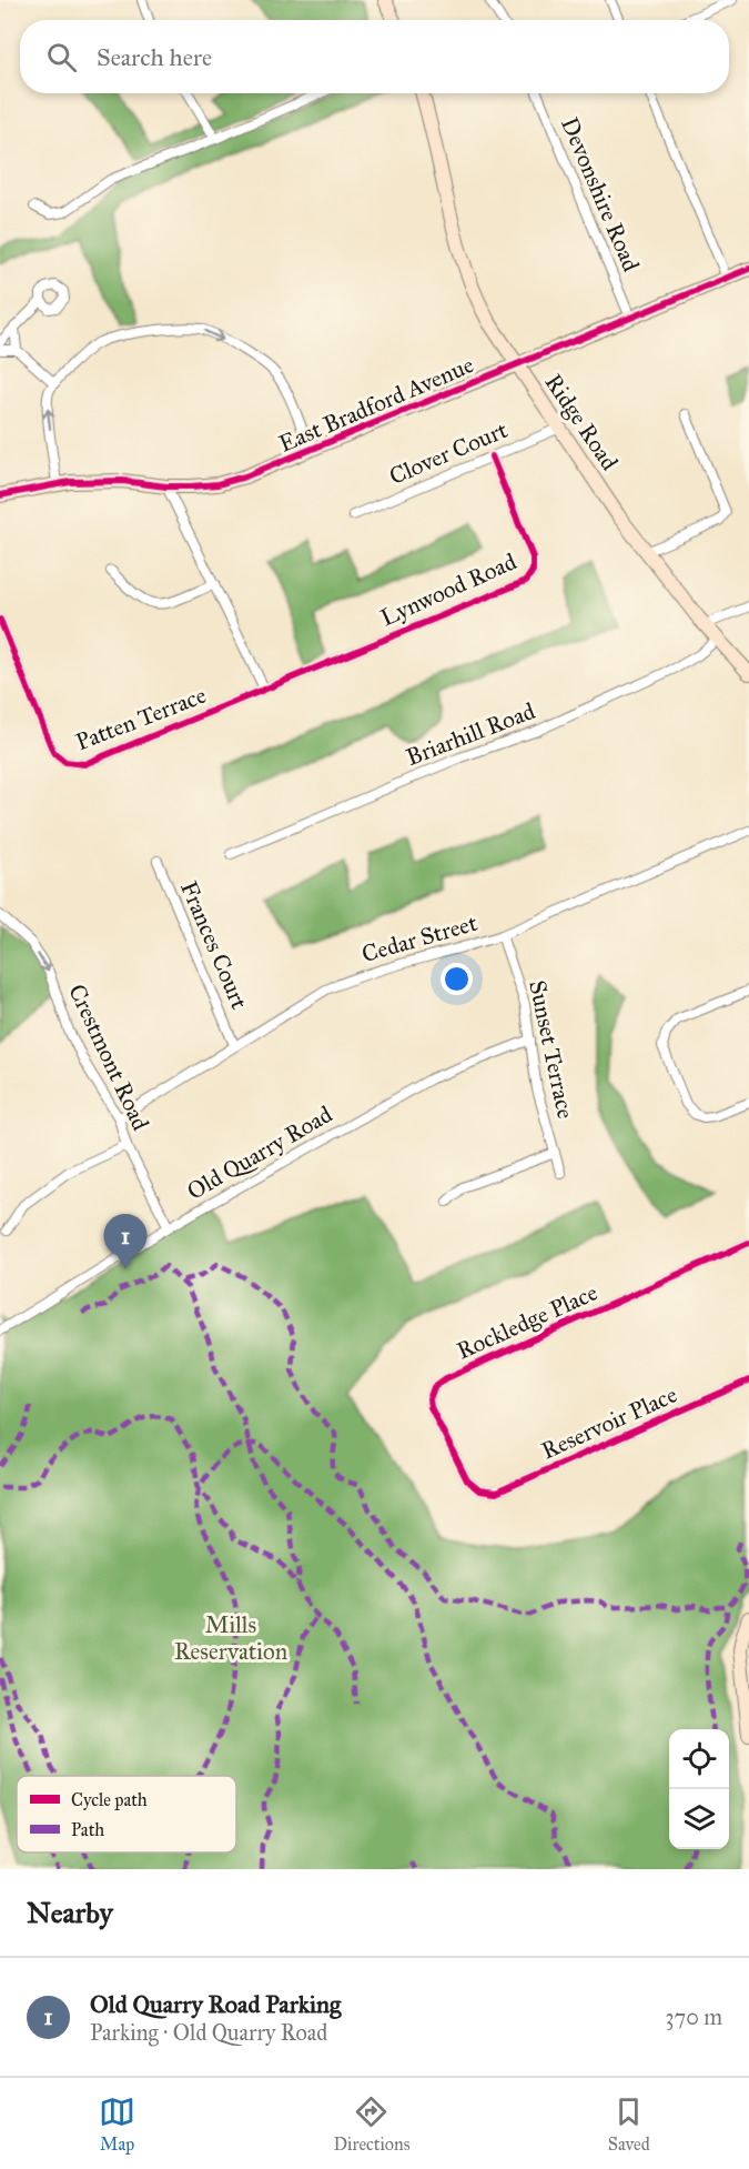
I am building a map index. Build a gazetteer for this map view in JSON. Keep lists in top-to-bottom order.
{
  "streets": {
    "street": [
      "Devonshire Road",
      "East Bradford Avenue",
      "Ridge Road",
      "Clover Court",
      "Lynwood Road",
      "Patten Terrace",
      "Briarhill Road",
      "Cedar Street",
      "Frances Court",
      "Sunset Terrace",
      "Crestmont Road",
      "Old Quarry Road",
      "Rockledge Place",
      "Reservoir Place"
    ]
  },
  "crossings": [
    ["Devonshire Road", "East Bradford Avenue"],
    ["East Bradford Avenue", "Ridge Road"],
    ["Ridge Road", "Clover Court"],
    ["Ridge Road", "Briarhill Road"],
    ["Clover Court", "Lynwood Road"],
    ["Lynwood Road", "Patten Terrace"],
    ["Cedar Street", "Frances Court"],
    ["Cedar Street", "Sunset Terrace"],
    ["Cedar Street", "Crestmont Road"],
    ["Sunset Terrace", "Old Quarry Road"],
    ["Crestmont Road", "Old Quarry Road"],
    ["Rockledge Place", "Reservoir Place"]
  ],
  "one_way": ["Crestmont Road"],
  "parks": ["Mills Reservation"],
  "legend": ["Cycle path", "Path"],
  "page": {
    "search": "Search here",
    "pins": "1",
    "heading": "Nearby",
    "list": [
      {
        "mark": "1",
        "name": "Old Quarry Road Parking",
        "note": "Parking · Old Quarry Road",
        "value": "370 m"
      }
    ],
    "nav": ["Map", "Directions", "Saved"]
  }
}
